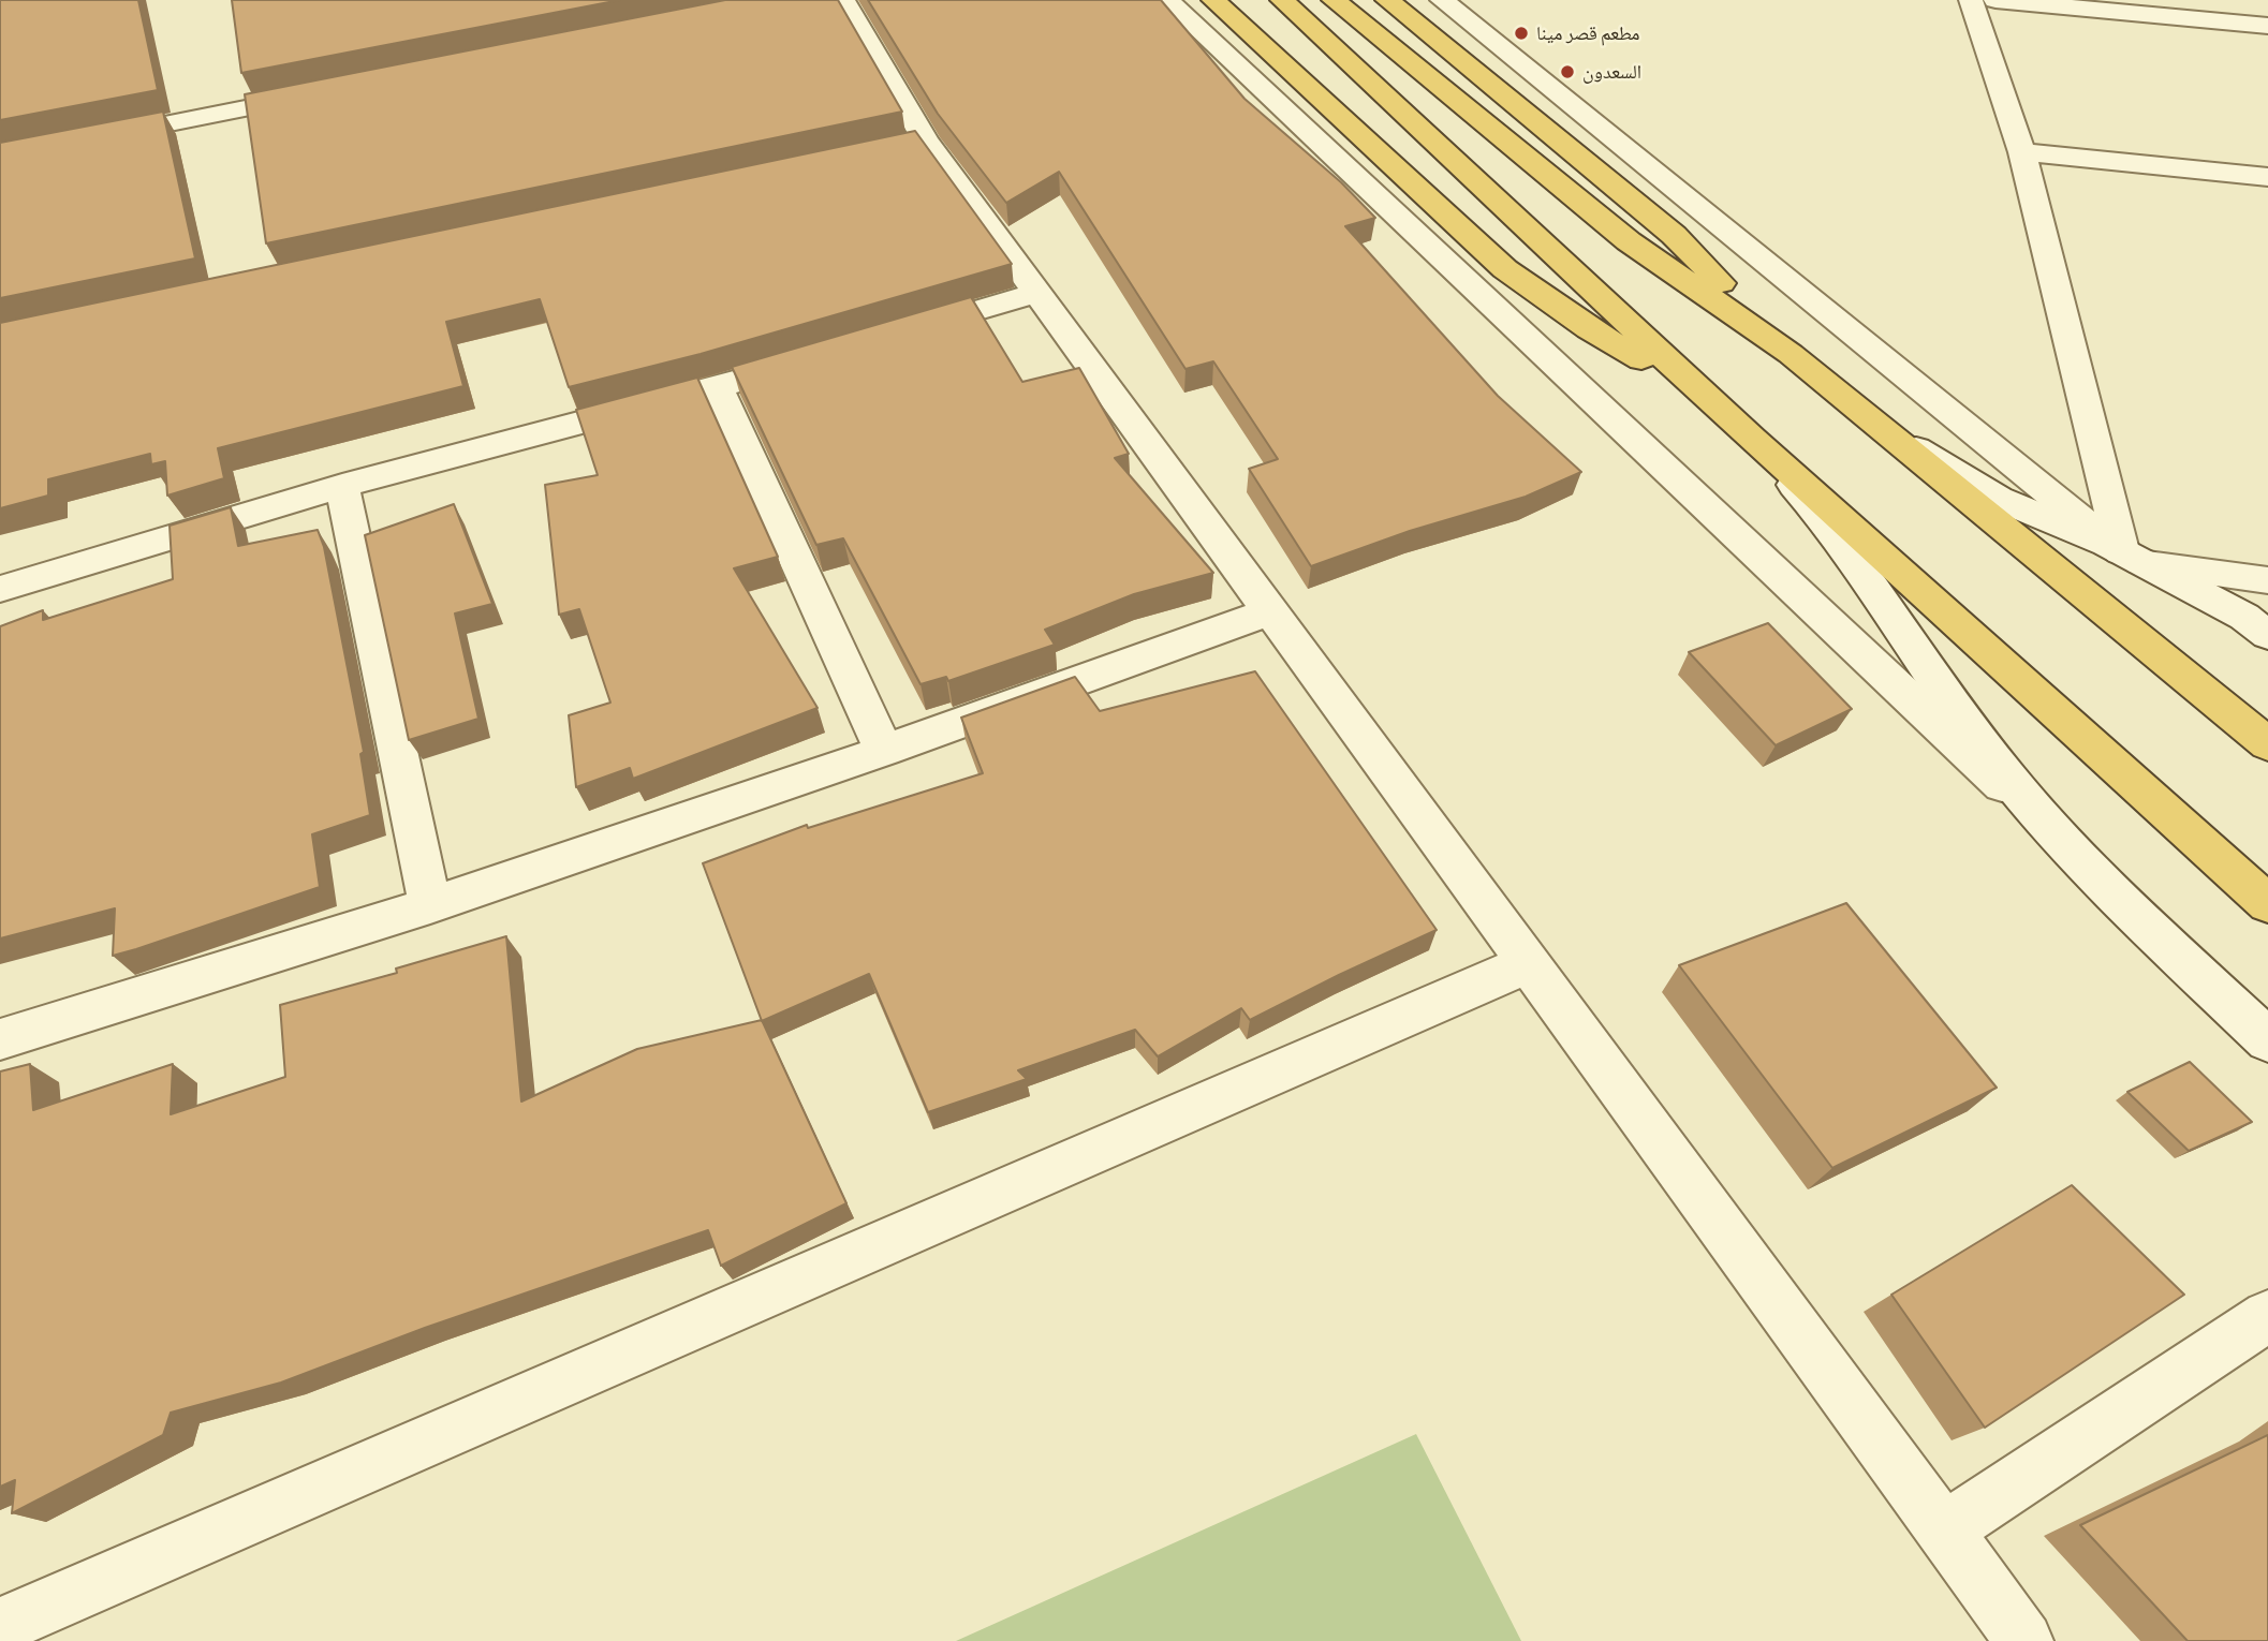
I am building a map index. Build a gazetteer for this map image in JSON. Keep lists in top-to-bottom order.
{
  "places": ["مطعم قصر مينا", "السعدون"]
}
